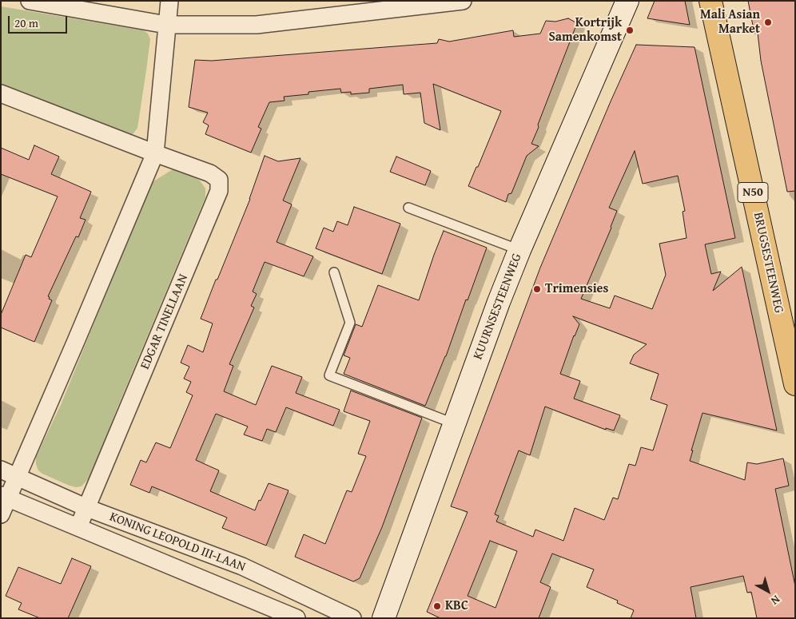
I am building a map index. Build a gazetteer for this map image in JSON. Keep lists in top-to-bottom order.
{
  "streets": {
    "main road": ["N50", "BRUGSESTEENWEG"],
    "street": ["KUURNSESTEENWEG", "EDGAR TINELLAAN", "KONING LEOPOLD III-LAAN"]
  },
  "crossings": [
    ["EDGAR TINELLAAN", "KONING LEOPOLD III-LAAN"]
  ],
  "places": [
    "Mali Asian Market",
    "Kortrijk Samenkomst",
    "Trimensies",
    "KBC"
  ],
  "scale_bar": "20 m",
  "north": "bottom right"
}
